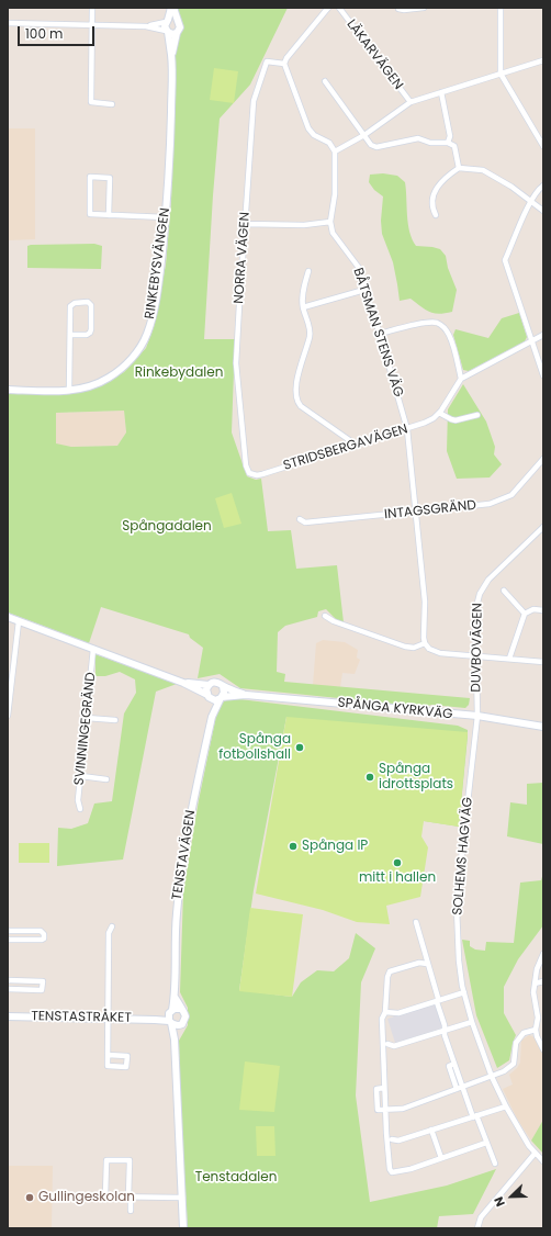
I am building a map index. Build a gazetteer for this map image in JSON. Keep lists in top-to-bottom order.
{
  "streets": {
    "street": [
      "LÄKARVÄGEN",
      "NORRA VÄGEN",
      "RINKEBYSVÄNGEN",
      "BÅTSMAN STENS VÄG",
      "STRIDSBERGAVÄGEN",
      "INTAGSGRÄND",
      "DUVBOVÄGEN",
      "SPÅNGA KYRKVÄG",
      "SVINNINGEGRÄND",
      "TENSTAVÄGEN",
      "SOLHEMS HAGVÄG",
      "TENSTASTRÅKET"
    ]
  },
  "crossings": [
    ["NORRA VÄGEN", "STRIDSBERGAVÄGEN"],
    ["BÅTSMAN STENS VÄG", "STRIDSBERGAVÄGEN"],
    ["BÅTSMAN STENS VÄG", "INTAGSGRÄND"],
    ["DUVBOVÄGEN", "SPÅNGA KYRKVÄG"],
    ["DUVBOVÄGEN", "SOLHEMS HAGVÄG"],
    ["SPÅNGA KYRKVÄG", "TENSTAVÄGEN"],
    ["SPÅNGA KYRKVÄG", "SOLHEMS HAGVÄG"],
    ["TENSTAVÄGEN", "TENSTASTRÅKET"]
  ],
  "parks": ["Rinkebydalen", "Spångadalen", "Tenstadalen"],
  "places": [
    "Spånga fotbollshall",
    "Spånga idrottsplats",
    "Spånga IP",
    "mitt i hallen",
    "Gullingeskolan"
  ],
  "scale_bar": "100 m",
  "north": "bottom left"
}
